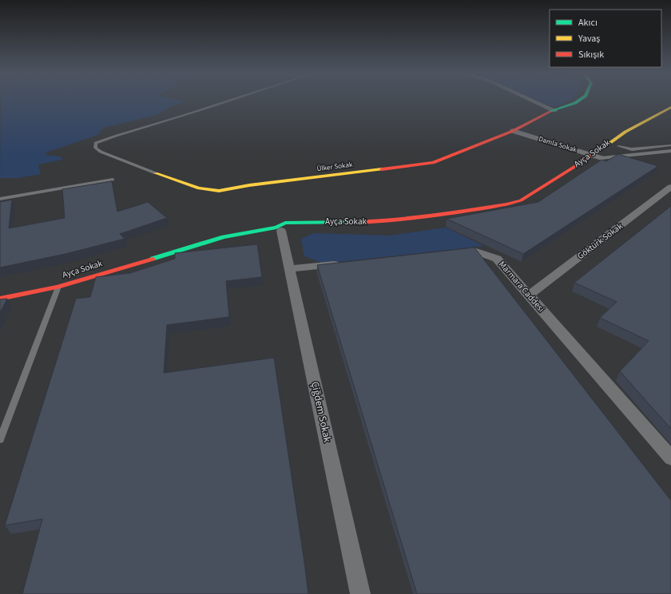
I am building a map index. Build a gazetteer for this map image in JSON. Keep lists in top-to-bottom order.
{
  "streets": {
    "street": [
      "Damla Sokak",
      "Ayça Sokak",
      "Ülker Sokak",
      "Göktürk Sokak",
      "Marmara Caddesi",
      "Çiğdem Sokak"
    ]
  },
  "crossings": [
    ["Damla Sokak", "Ayça Sokak"],
    ["Damla Sokak", "Ülker Sokak"],
    ["Ayça Sokak", "Çiğdem Sokak"],
    ["Göktürk Sokak", "Marmara Caddesi"]
  ],
  "legend": ["Akıcı", "Yavaş", "Sıkışık"]
}
